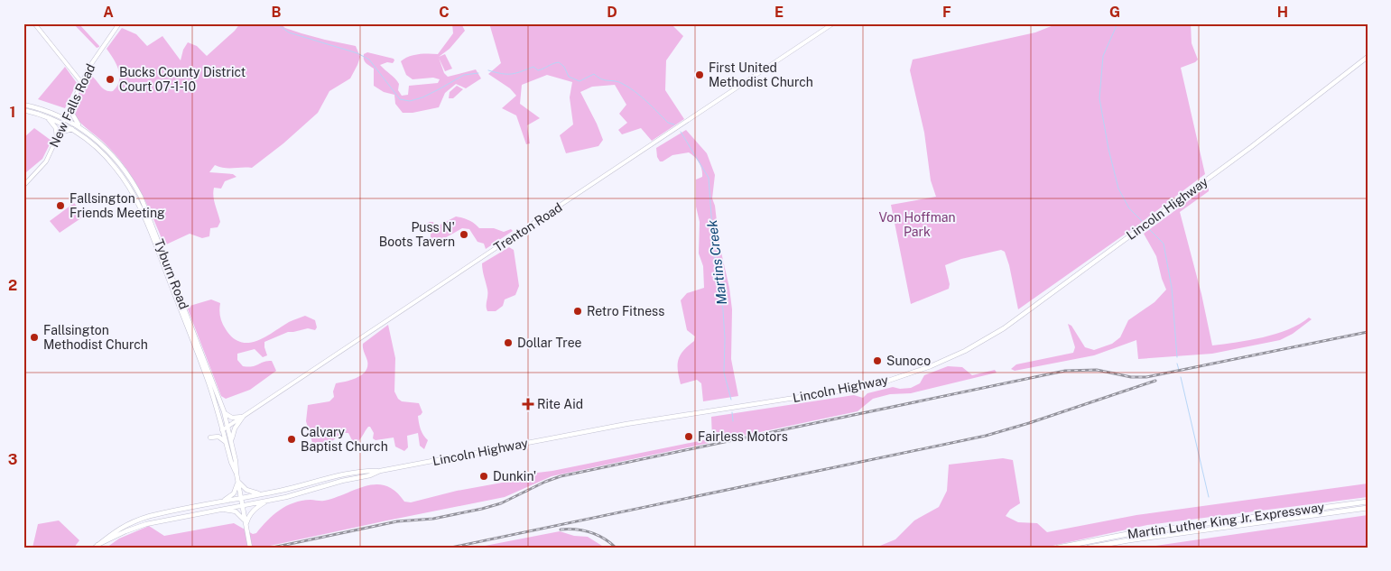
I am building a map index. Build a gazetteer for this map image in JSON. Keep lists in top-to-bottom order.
{
  "streets": {
    "highway": ["Martin Luther King Jr. Expressway"],
    "main road": [
      "New Falls Road",
      "Lincoln Highway",
      "Trenton Road",
      "Tyburn Road"
    ]
  },
  "crossings": [
    ["New Falls Road", "Tyburn Road"],
    ["Lincoln Highway", "Tyburn Road"],
    ["Trenton Road", "Tyburn Road"]
  ],
  "water": ["Martins Creek"],
  "parks": ["Von Hoffman Park"],
  "places": {
    "other": [
      "First United Methodist Church",
      "Bucks County District Court 07-1-10",
      "Fallsington Friends Meeting",
      "Puss N' Boots Tavern",
      "Retro Fitness",
      "Fallsington Methodist Church",
      "Dollar Tree",
      "Sunoco",
      "Fairless Motors",
      "Calvary Baptist Church",
      "Dunkin'"
    ],
    "health": ["Rite Aid"]
  },
  "grid": {
    "columns": [
      "A",
      "B",
      "C",
      "D",
      "E",
      "F",
      "G",
      "H"
    ],
    "rows": ["1", "2", "3"]
  }
}
